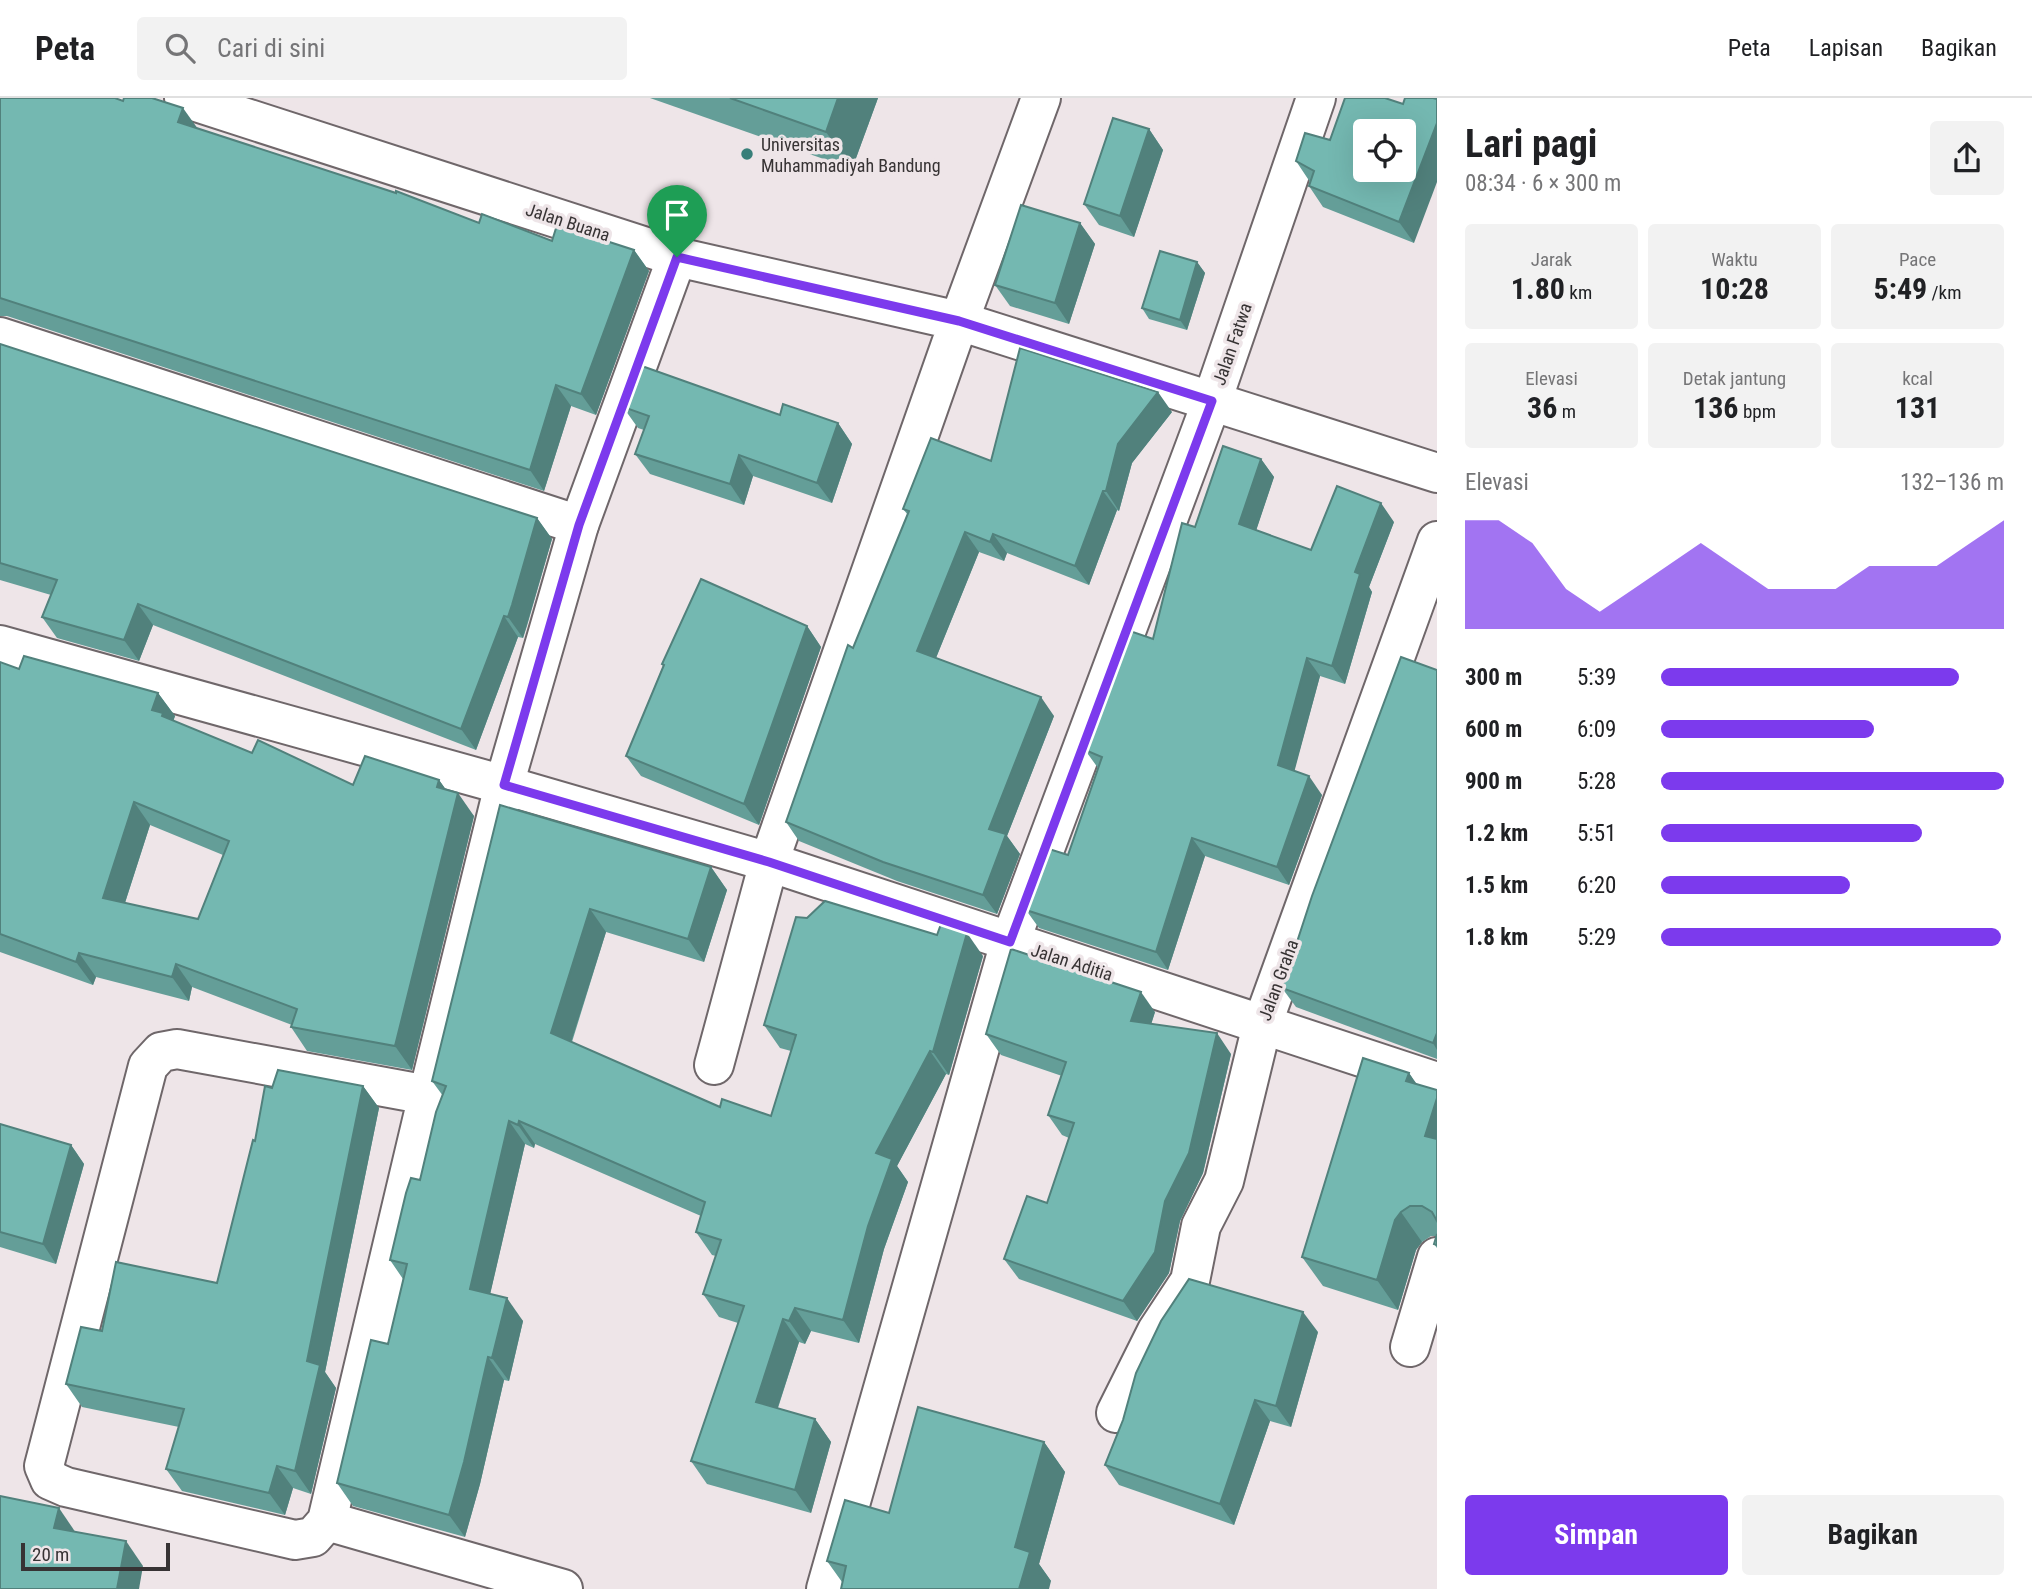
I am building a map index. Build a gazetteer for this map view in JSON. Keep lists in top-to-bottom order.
{
  "streets": {
    "street": [
      "Jalan Buana",
      "Jalan Fatwa",
      "Jalan Aditia",
      "Jalan Graha"
    ]
  },
  "crossings": [
    ["Jalan Buana", "Jalan Fatwa"],
    ["Jalan Fatwa", "Jalan Aditia"],
    ["Jalan Aditia", "Jalan Graha"]
  ],
  "places": ["Universitas Muhammadiyah Bandung"],
  "scale_bar": "20 m",
  "page": {
    "header": "Peta",
    "search": "Cari di sini",
    "nav": ["Peta", "Lapisan", "Bagikan"],
    "heading": ["Lari pagi", "08:34 · 6 × 300 m"],
    "stats": [
      ["Jarak", "1.80 km"],
      ["Waktu", "10:28"],
      ["Pace", "5:49 /km"],
      ["Elevasi", "36 m"],
      ["Detak jantung", "136 bpm"],
      ["kcal", "131"]
    ],
    "chart": ["Elevasi", "132–136 m"],
    "list": [
      {
        "name": "300 m",
        "note": "5:39"
      },
      {
        "name": "600 m",
        "note": "6:09"
      },
      {
        "name": "900 m",
        "note": "5:28"
      },
      {
        "name": "1.2 km",
        "note": "5:51"
      },
      {
        "name": "1.5 km",
        "note": "6:20"
      },
      {
        "name": "1.8 km",
        "note": "5:29"
      }
    ],
    "buttons": ["Simpan", "Bagikan"],
    "scale": "20 m"
  }
}
